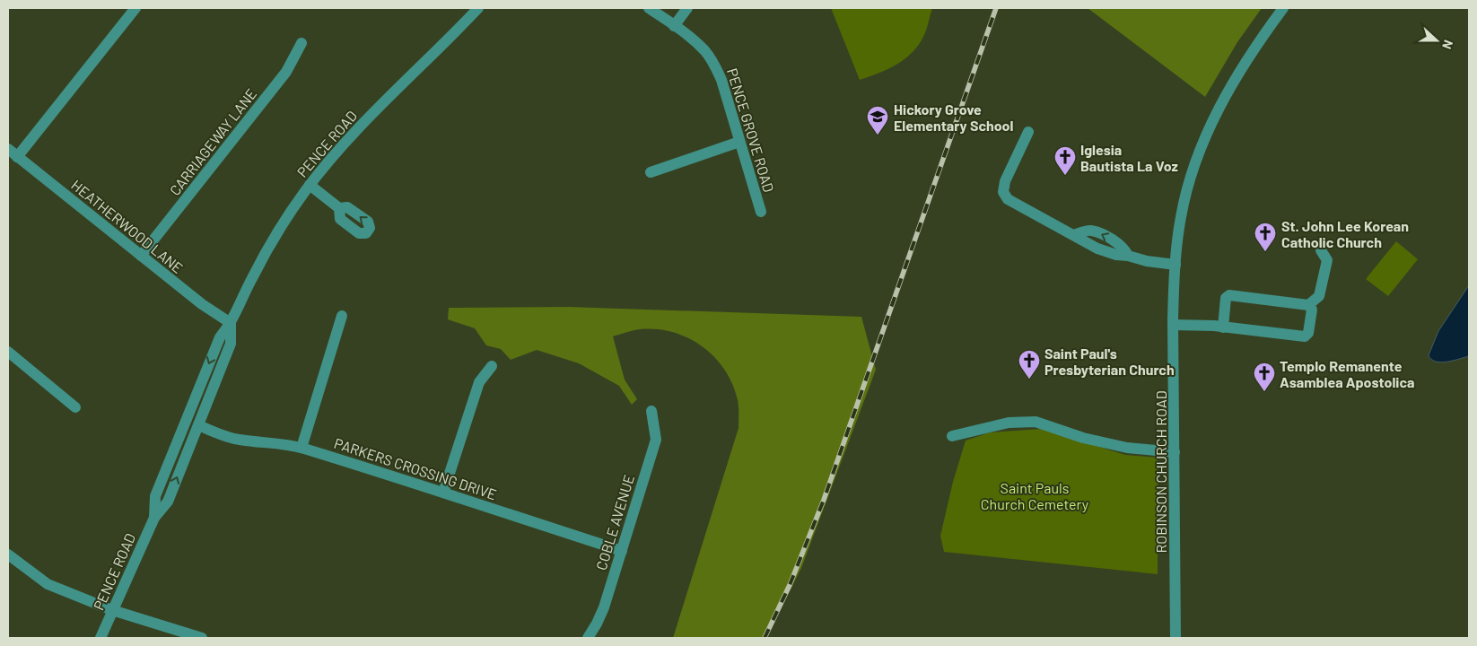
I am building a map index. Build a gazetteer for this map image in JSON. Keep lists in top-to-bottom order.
{
  "streets": {
    "street": [
      "PENCE GROVE ROAD",
      "CARRIAGEWAY LANE",
      "PENCE ROAD",
      "HEATHERWOOD LANE",
      "PARKERS CROSSING DRIVE",
      "ROBINSON CHURCH ROAD",
      "COBLE AVENUE"
    ]
  },
  "crossings": [
    ["CARRIAGEWAY LANE", "HEATHERWOOD LANE"],
    ["PENCE ROAD", "HEATHERWOOD LANE"],
    ["PENCE ROAD", "PARKERS CROSSING DRIVE"],
    ["PARKERS CROSSING DRIVE", "COBLE AVENUE"]
  ],
  "parks": ["Saint Pauls Church Cemetery"],
  "places": {
    "school or university": ["Hickory Grove Elementary School"],
    "church": [
      "Iglesia Bautista La Voz",
      "St. John Lee Korean Catholic Church",
      "Saint Paul's Presbyterian Church",
      "Templo Remanente Asamblea Apostolica"
    ]
  },
  "north": "right"
}
